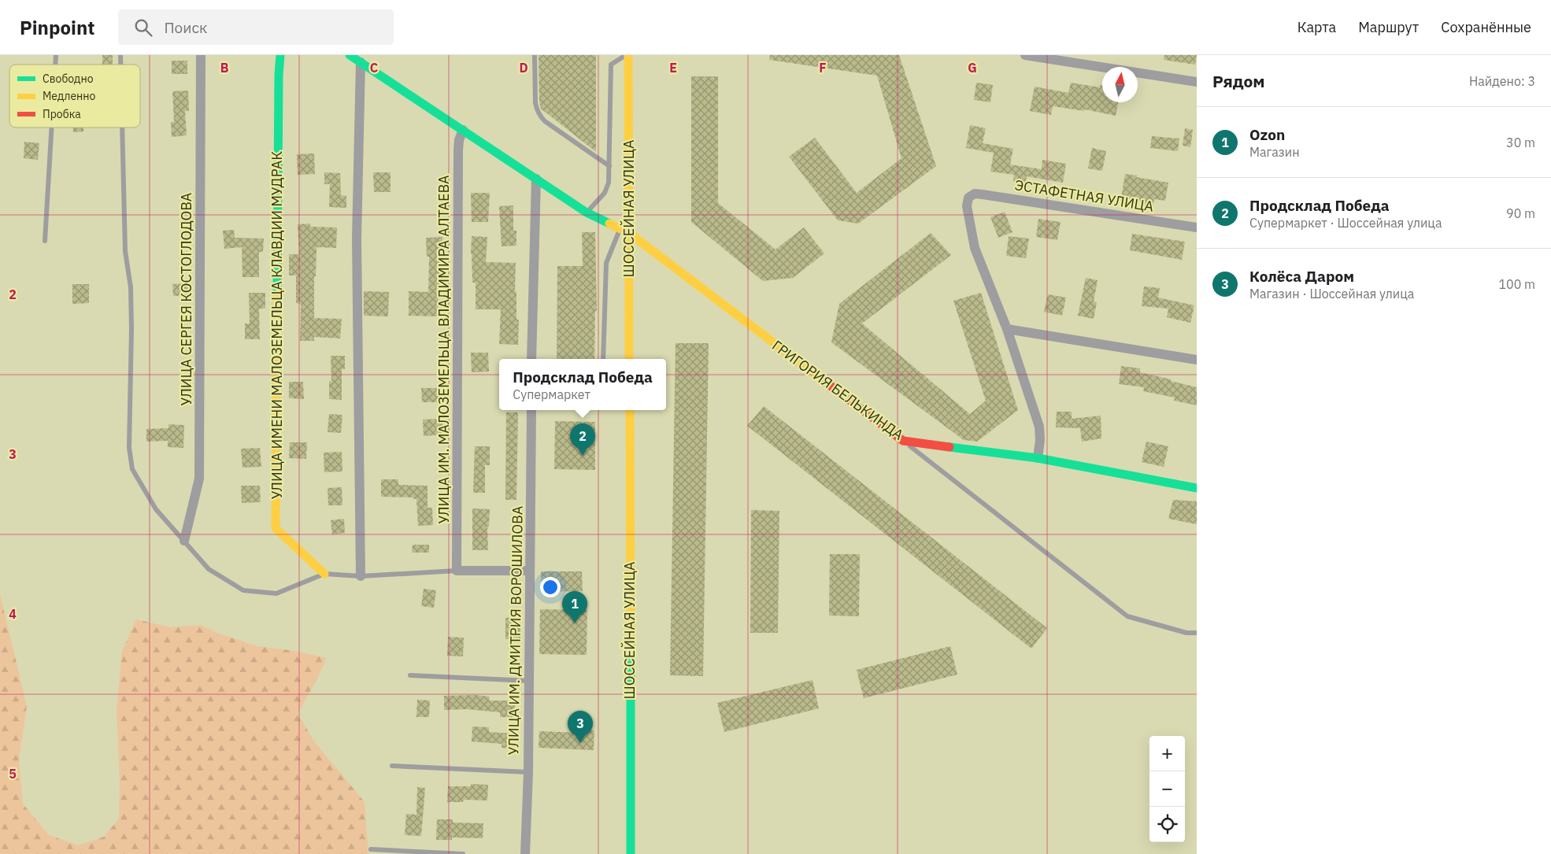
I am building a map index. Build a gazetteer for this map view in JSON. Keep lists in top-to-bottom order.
{
  "streets": {
    "street": [
      "ЭСТАФЕТНАЯ УЛИЦА",
      "ШОССЕЙНАЯ УЛИЦА",
      "УЛИЦА СЕРГЕЯ КОСТОГЛОДОВА",
      "УЛИЦА ИМЕНИ МАЛОЗЕМЕЛЬЦА КЛАВДИИ МУДРАК",
      "УЛИЦА ИМ. МАЛОЗЕМЕЛЬЦА ВЛАДИМИРА АЛТАЕВА",
      "ГРИГОРИЯ БЕЛЬКИНДА",
      "УЛИЦА ИМ. ДМИТРИЯ ВОРОШИЛОВА"
    ]
  },
  "crossings": [
    ["ШОССЕЙНАЯ УЛИЦА", "ГРИГОРИЯ БЕЛЬКИНДА"],
    ["УЛИЦА ИМ. МАЛОЗЕМЕЛЬЦА ВЛАДИМИРА АЛТАЕВА", "ГРИГОРИЯ БЕЛЬКИНДА"]
  ],
  "legend": ["Свободно", "Медленно", "Пробка"],
  "north": "top",
  "page": {
    "header": "Pinpoint",
    "search": "Поиск",
    "nav": ["Карта", "Маршрут", "Сохранённые"],
    "heading": ["Рядом", "Найдено: 3"],
    "list": [
      {
        "mark": "1",
        "name": "Ozon",
        "note": "Магазин",
        "value": "30 m"
      },
      {
        "mark": "2",
        "name": "Продсклад Победа",
        "note": "Супермаркет · Шоссейная улица",
        "value": "90 m"
      },
      {
        "mark": "3",
        "name": "Колёса Даром",
        "note": "Магазин · Шоссейная улица",
        "value": "100 m"
      }
    ],
    "popup": ["Продсклад Победа", "Супермаркет"],
    "pins": ["2", "1", "3"],
    "map_buttons": ["+", "−"]
  },
  "grid": {
    "columns": [
      "B",
      "C",
      "D",
      "E",
      "F",
      "G"
    ],
    "rows": [
      "2",
      "3",
      "4",
      "5"
    ]
  }
}
